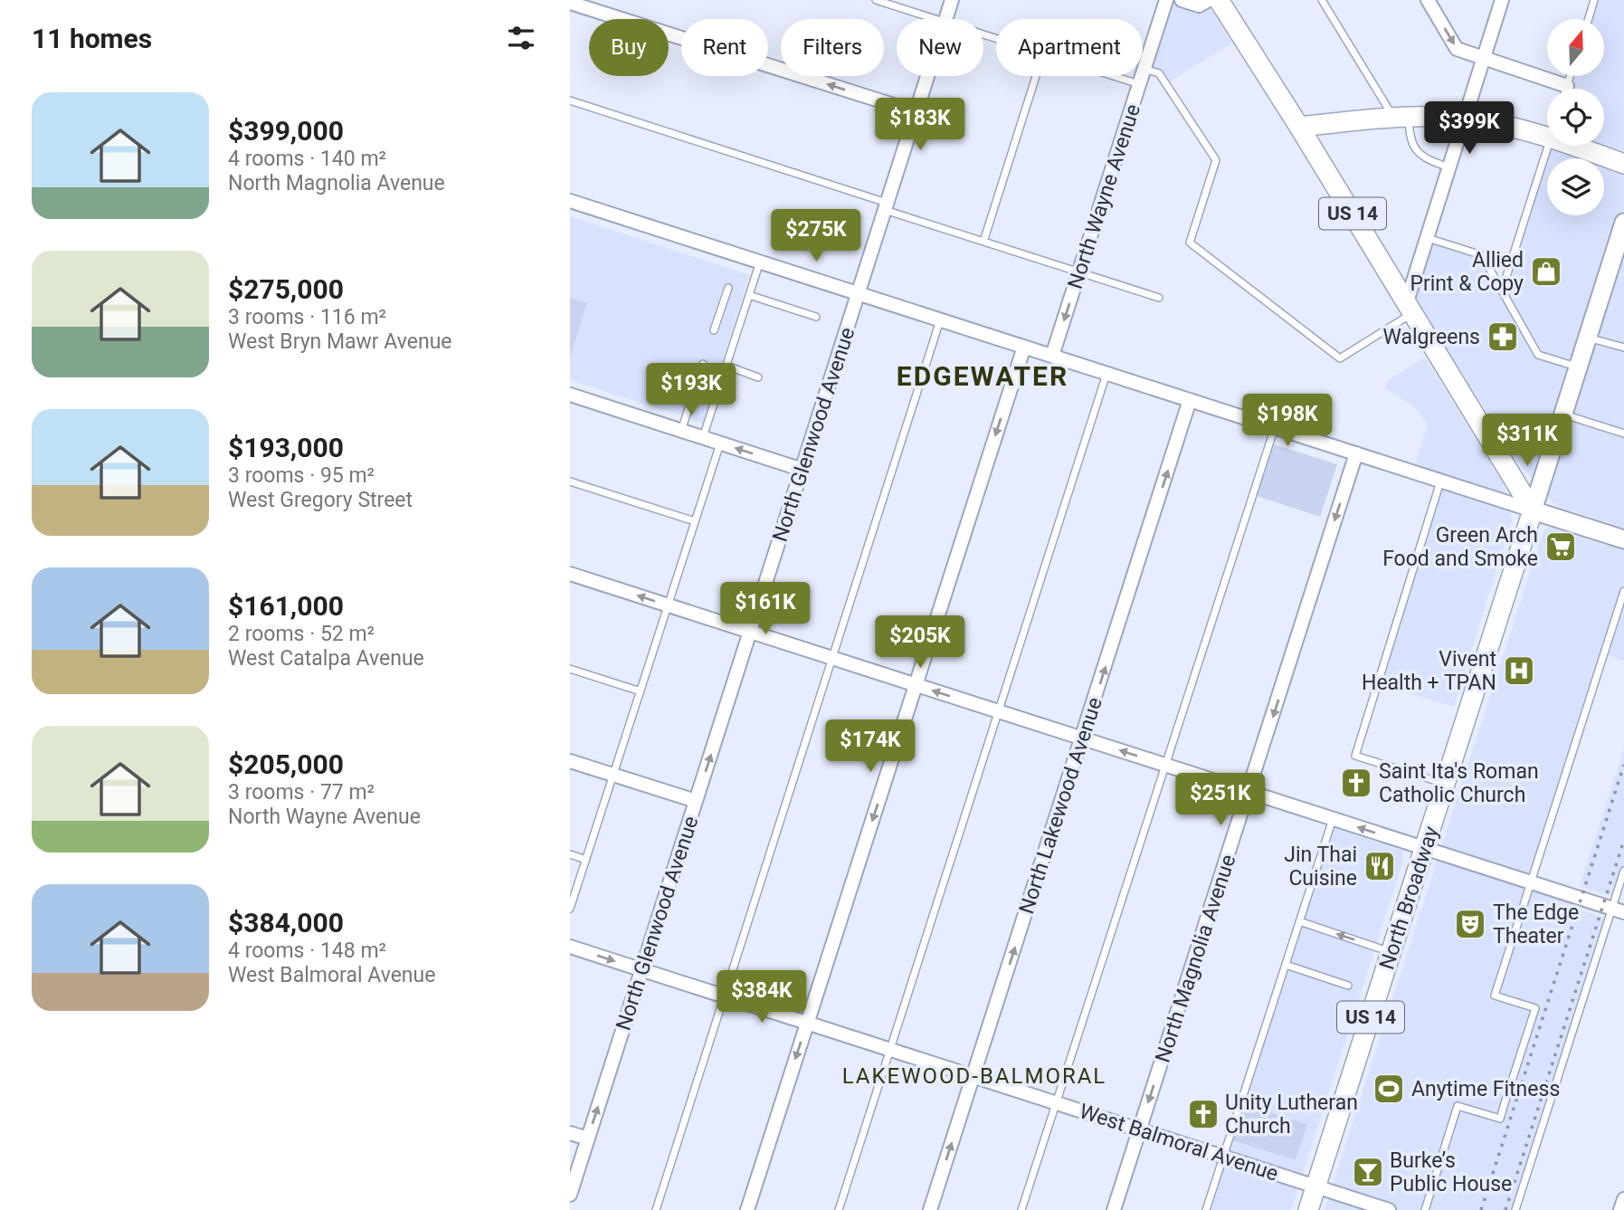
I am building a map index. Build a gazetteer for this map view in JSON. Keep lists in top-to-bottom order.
{
  "streets": {
    "main road": ["US 14", "North Broadway"],
    "street": [
      "North Wayne Avenue",
      "North Glenwood Avenue",
      "North Lakewood Avenue",
      "North Magnolia Avenue",
      "West Balmoral Avenue"
    ]
  },
  "crossings": [
    ["US 14", "North Broadway"],
    ["North Glenwood Avenue", "West Balmoral Avenue"],
    ["North Lakewood Avenue", "West Balmoral Avenue"],
    ["North Broadway", "West Balmoral Avenue"],
    ["North Magnolia Avenue", "West Balmoral Avenue"]
  ],
  "one_way": ["North Lakewood Avenue", "North Magnolia Avenue"],
  "districts": ["EDGEWATER", "LAKEWOOD-BALMORAL"],
  "places": {
    "shop": ["Allied Print & Copy"],
    "pharmacy": ["Walgreens"],
    "supermarket": ["Green Arch Food and Smoke"],
    "hospital": ["Vivent Health + TPAN"],
    "church": ["Saint Ita's Roman Catholic Church", "Unity Lutheran Church"],
    "restaurant": ["Jin Thai Cuisine"],
    "theatre": ["The Edge Theater"],
    "sports": ["Anytime Fitness"],
    "bar": ["Burke’s Public House"]
  },
  "north": "top",
  "page": {
    "heading": "11 homes",
    "chip": [
      "Buy",
      "Rent",
      "Filters",
      "New",
      "Apartment"
    ],
    "list": [
      {
        "name": "$399,000",
        "note": "4 rooms · 140 m² · North Magnolia Avenue"
      },
      {
        "name": "$275,000",
        "note": "3 rooms · 116 m² · West Bryn Mawr Avenue"
      },
      {
        "name": "$193,000",
        "note": "3 rooms · 95 m² · West Gregory Street"
      },
      {
        "name": "$161,000",
        "note": "2 rooms · 52 m² · West Catalpa Avenue"
      },
      {
        "name": "$205,000",
        "note": "3 rooms · 77 m² · North Wayne Avenue"
      },
      {
        "name": "$384,000",
        "note": "4 rooms · 148 m² · West Balmoral Avenue"
      }
    ],
    "price": [
      "$183K",
      "$399K",
      "$275K",
      "$193K",
      "$198K",
      "$311K",
      "$161K",
      "$205K",
      "$174K",
      "$251K",
      "$384K"
    ]
  }
}
